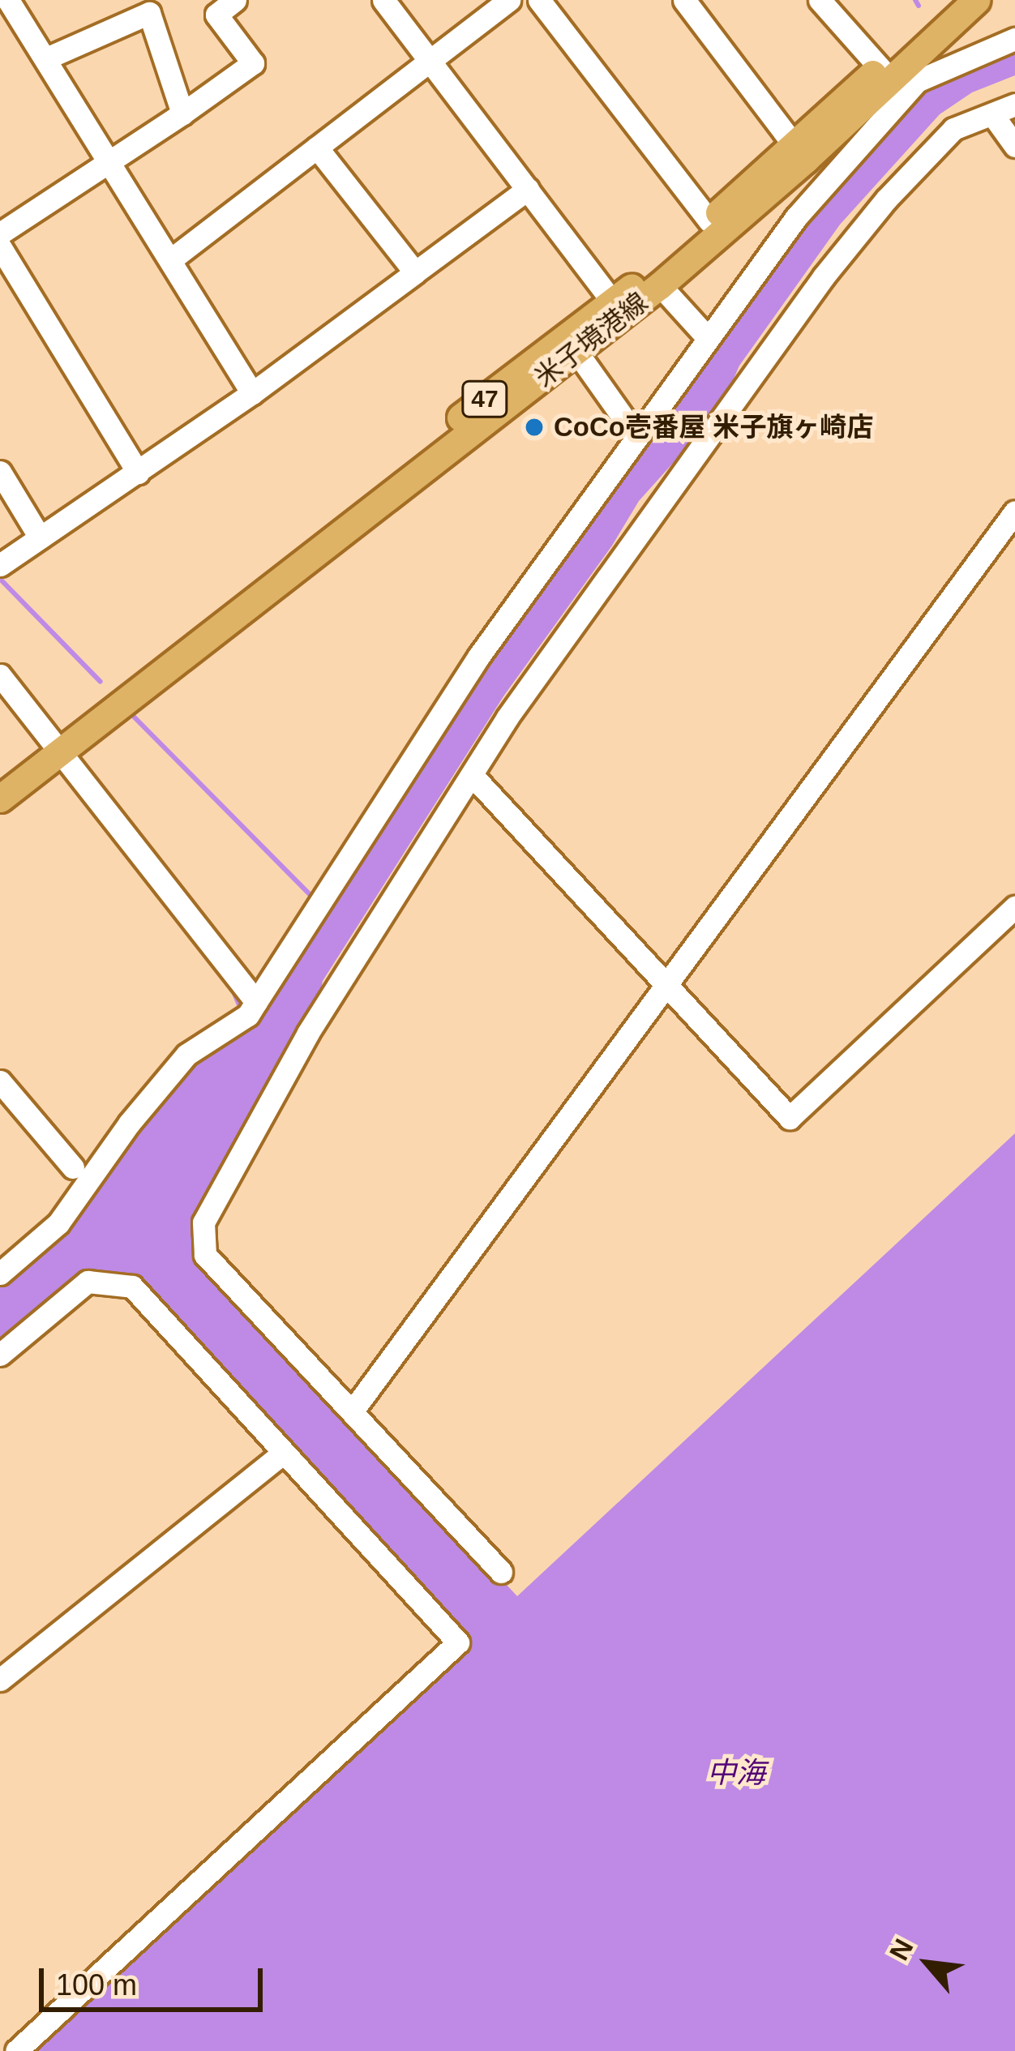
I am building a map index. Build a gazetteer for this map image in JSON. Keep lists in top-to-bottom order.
{
  "streets": {
    "main road": ["米子境港線", "47"]
  },
  "water": ["中海"],
  "places": ["CoCo壱番屋 米子旗ヶ崎店"],
  "scale_bar": "100 m",
  "north": "top left"
}
